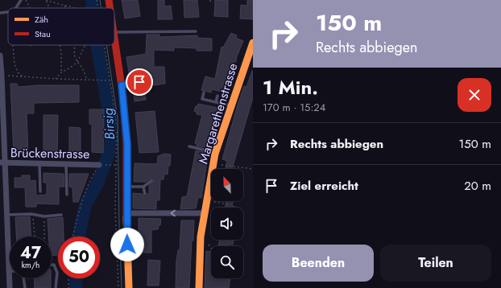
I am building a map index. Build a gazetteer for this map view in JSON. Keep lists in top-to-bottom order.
{
  "streets": {
    "main road": ["Margarethenstrasse"],
    "street": ["Brückenstrasse"]
  },
  "water": ["Birsig"],
  "legend": ["Zäh", "Stau"],
  "north": "top left",
  "page": {
    "turn": ["150 m", "Rechts abbiegen"],
    "heading": ["1 Min.", "170 m · 15:24"],
    "list": [
      {
        "name": "Rechts abbiegen",
        "value": "150 m"
      },
      {
        "name": "Ziel erreicht",
        "value": "20 m"
      }
    ],
    "speed": "47 km/h",
    "limit": "50",
    "buttons": ["Beenden", "Teilen"]
  }
}
